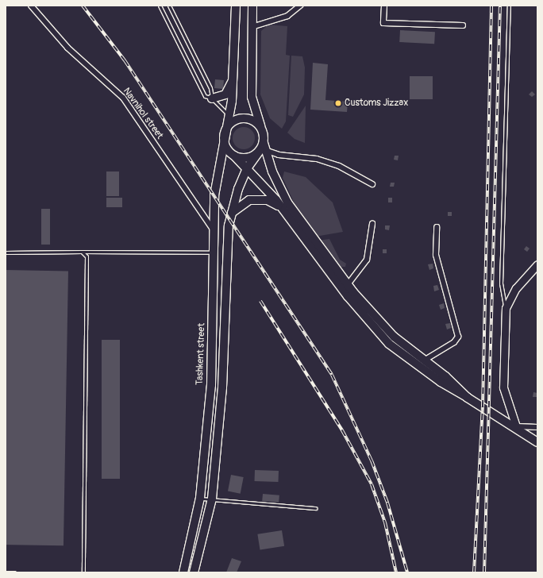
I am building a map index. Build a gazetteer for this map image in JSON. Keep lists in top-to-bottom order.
{
  "streets": {
    "main road": ["Tashkent street"],
    "street": ["Navnihol street"]
  },
  "crossings": [
    ["Navnihol street", "Tashkent street"]
  ],
  "places": ["Customs Jizzax"]
}
